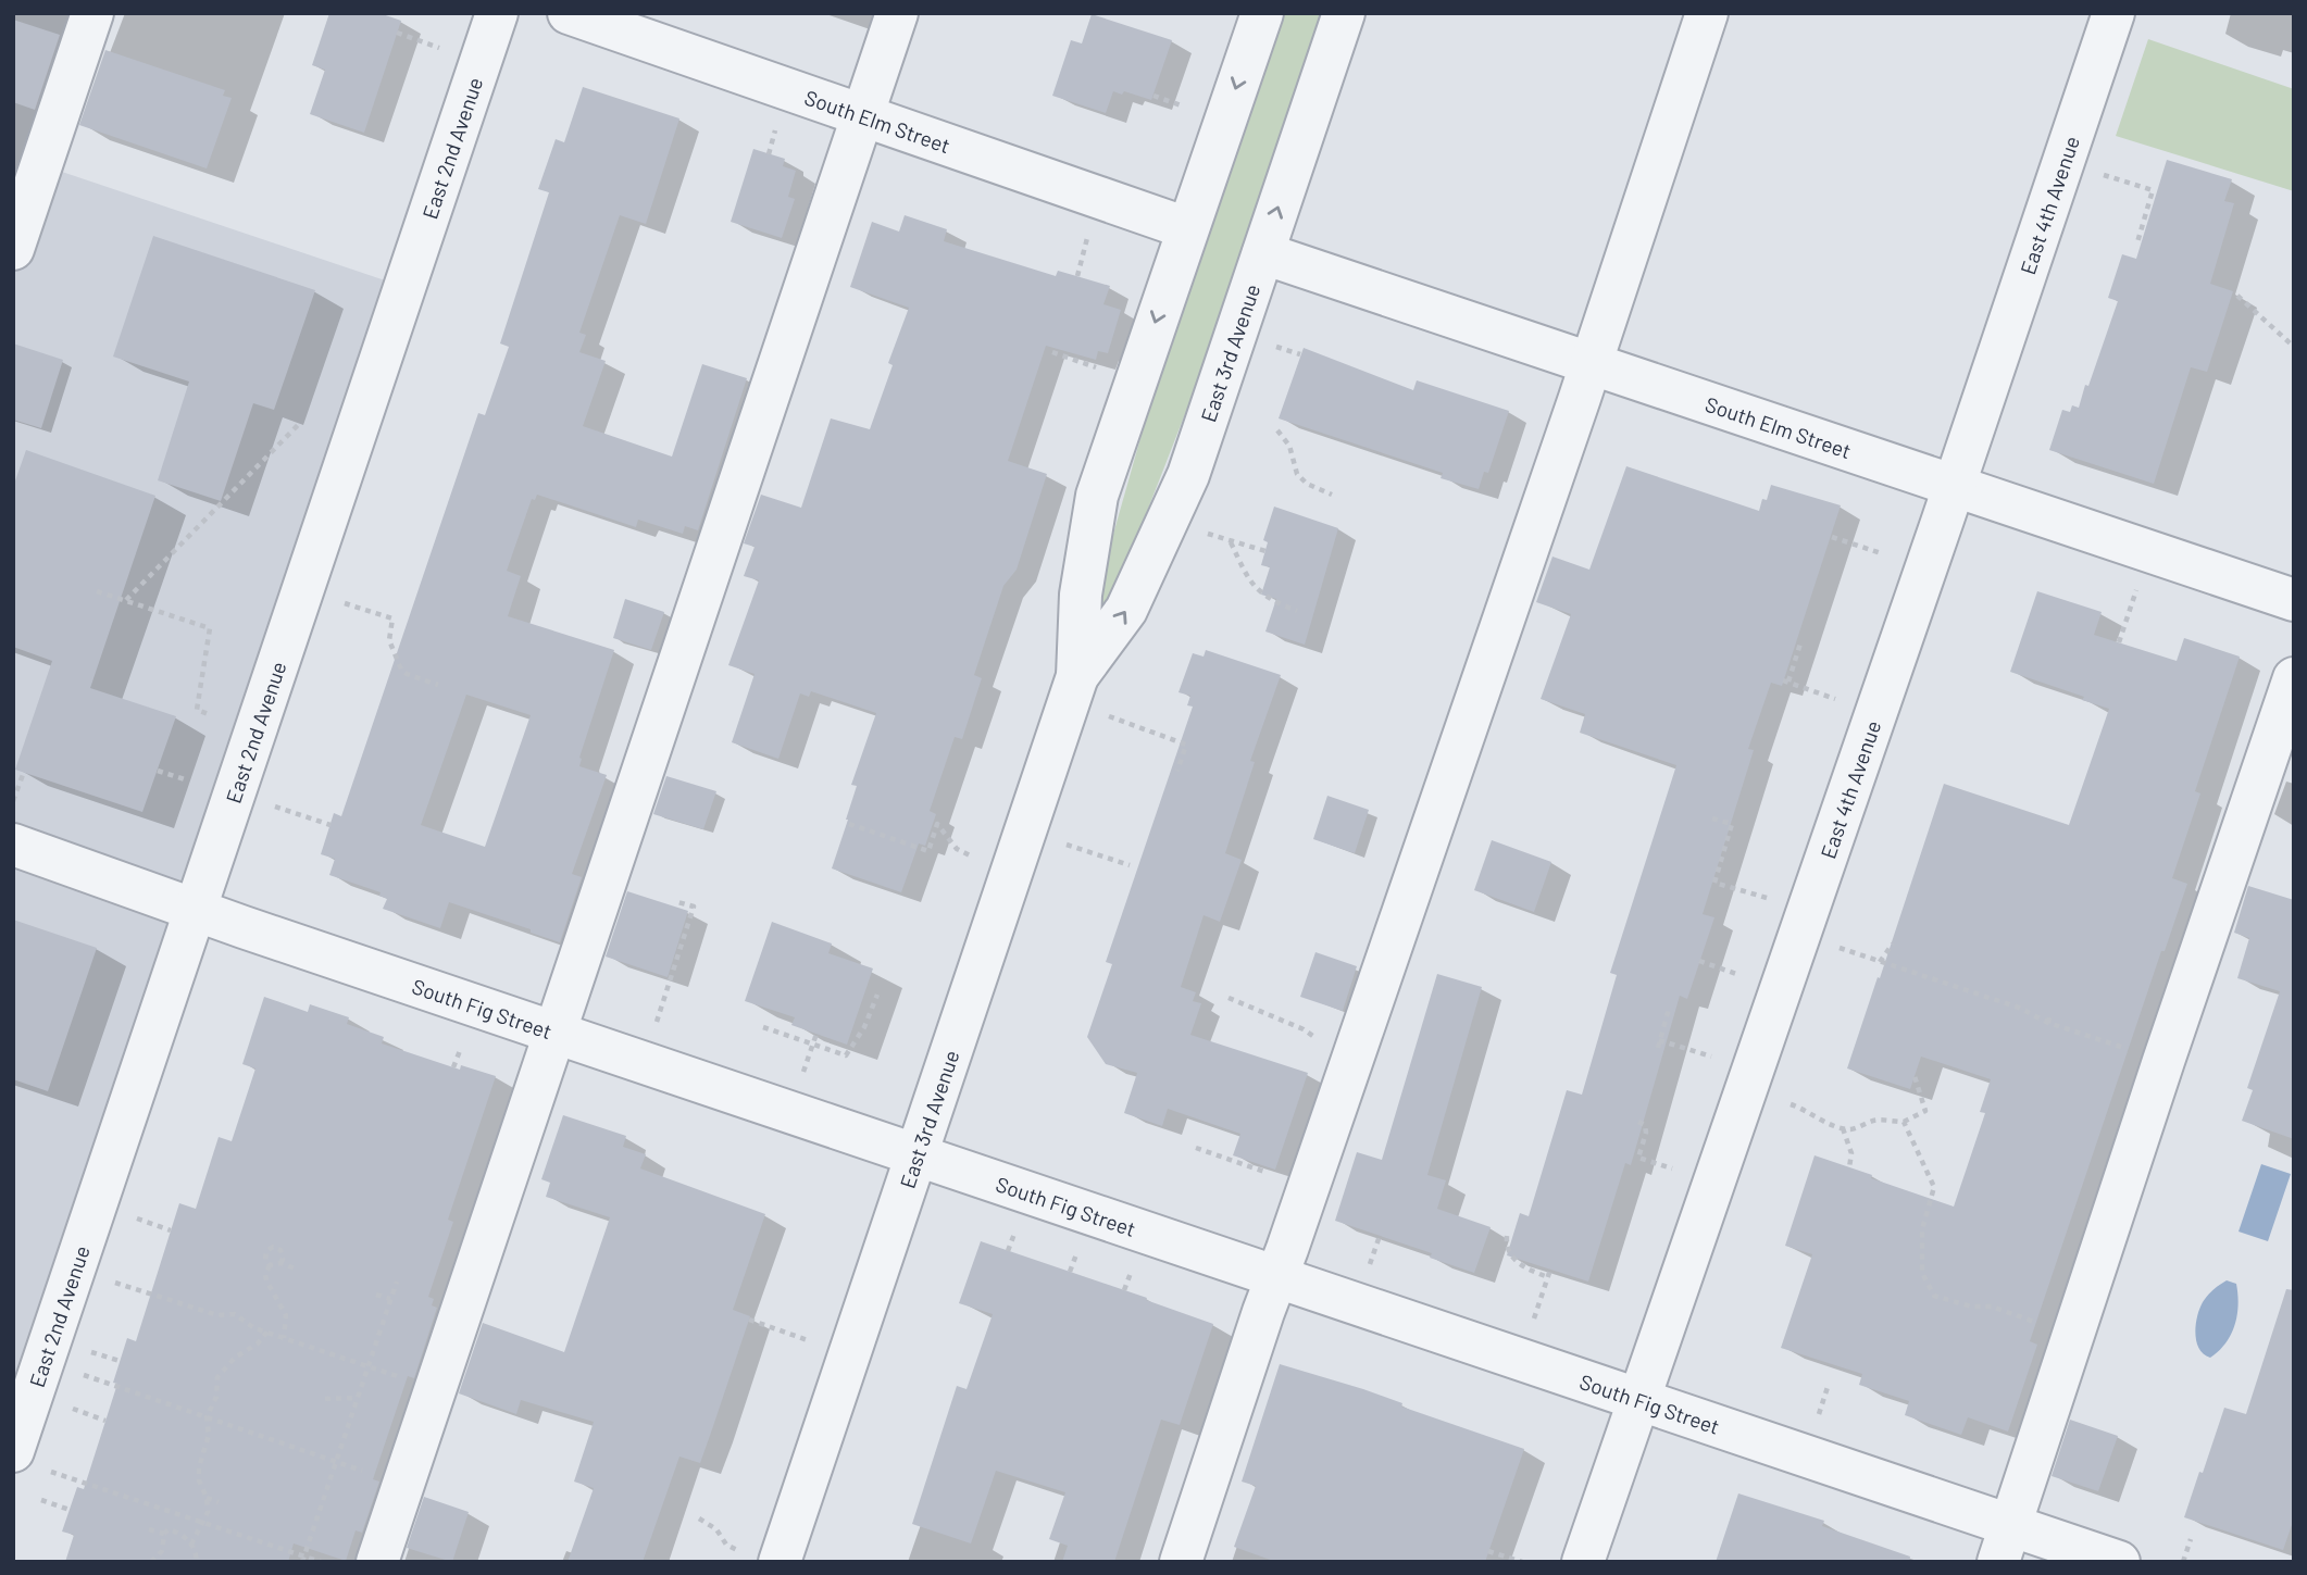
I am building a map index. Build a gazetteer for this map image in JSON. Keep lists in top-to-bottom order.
{
  "streets": {
    "street": [
      "South Elm Street",
      "East 2nd Avenue",
      "East 4th Avenue",
      "East 3rd Avenue",
      "South Fig Street"
    ]
  },
  "crossings": [
    ["South Elm Street", "East 4th Avenue"],
    ["South Elm Street", "East 3rd Avenue"],
    ["East 2nd Avenue", "South Fig Street"],
    ["East 4th Avenue", "South Fig Street"],
    ["East 3rd Avenue", "South Fig Street"]
  ]
}
